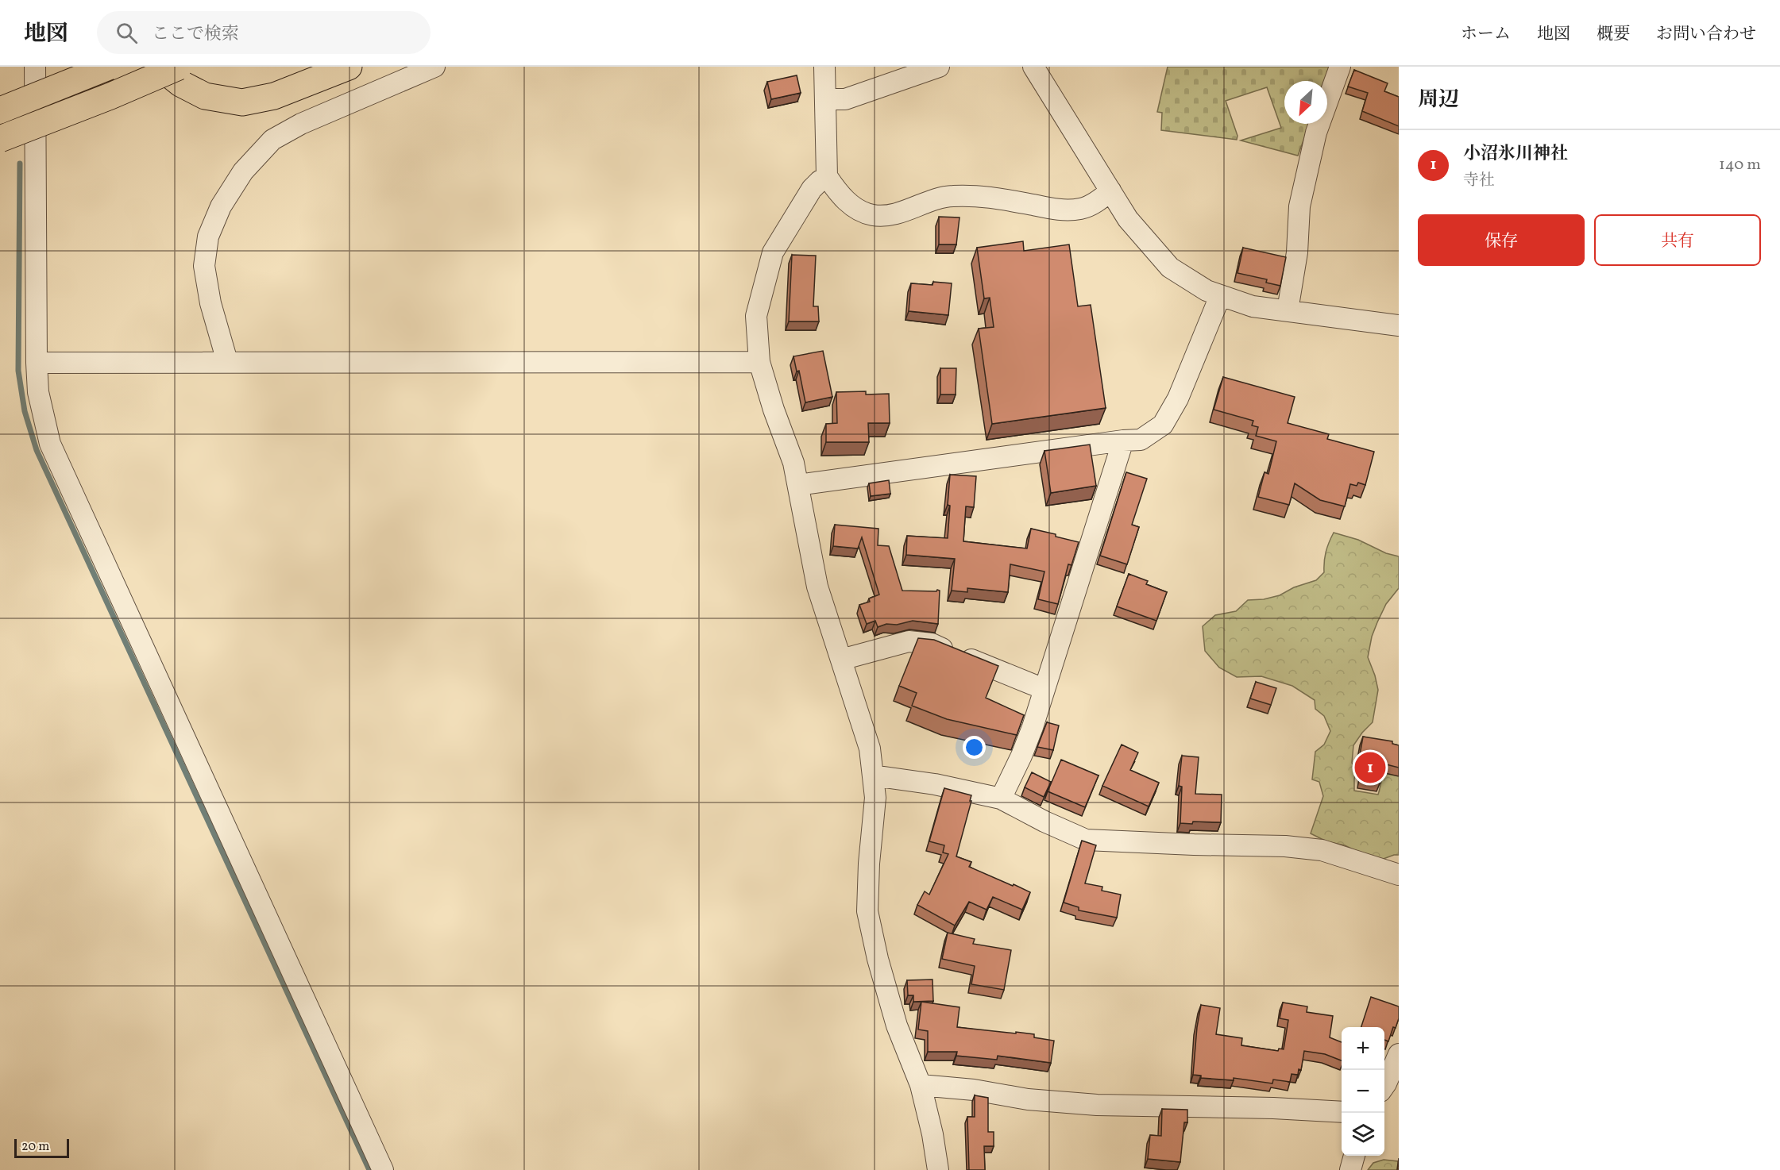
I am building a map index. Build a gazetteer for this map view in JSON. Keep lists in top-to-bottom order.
{
  "scale_bar": "20 m",
  "north": "bottom left",
  "page": {
    "header": "地図",
    "search": "ここで検索",
    "nav": [
      "ホーム",
      "地図",
      "概要",
      "お問い合わせ"
    ],
    "heading": "周辺",
    "list": [
      {
        "mark": "1",
        "name": "小沼氷川神社",
        "note": "寺社",
        "value": "140 m"
      }
    ],
    "buttons": ["保存", "共有"],
    "pins": "1",
    "map_buttons": ["+", "−"],
    "scale": "20 m"
  }
}
